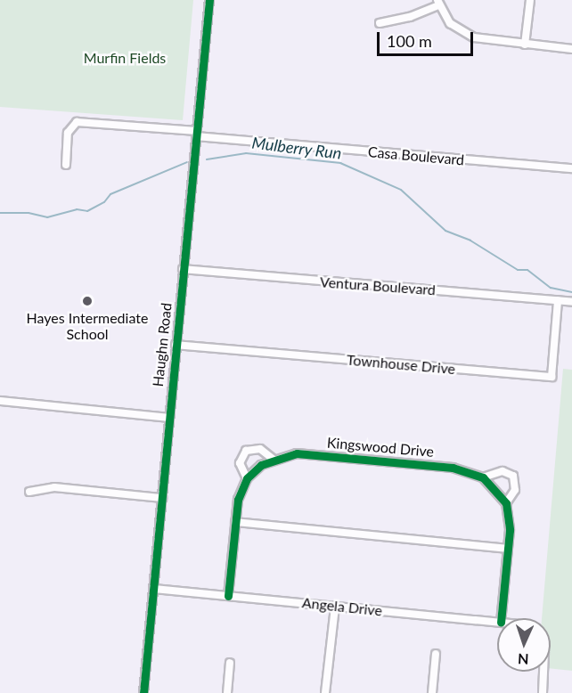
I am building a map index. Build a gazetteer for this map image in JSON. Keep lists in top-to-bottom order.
{
  "streets": {
    "street": [
      "Casa Boulevard",
      "Ventura Boulevard",
      "Haughn Road",
      "Townhouse Drive",
      "Kingswood Drive",
      "Angela Drive"
    ]
  },
  "crossings": [
    ["Casa Boulevard", "Haughn Road"],
    ["Ventura Boulevard", "Haughn Road"],
    ["Ventura Boulevard", "Townhouse Drive"],
    ["Haughn Road", "Townhouse Drive"],
    ["Haughn Road", "Angela Drive"],
    ["Kingswood Drive", "Angela Drive"]
  ],
  "water": ["Mulberry Run"],
  "parks": ["Murfin Fields"],
  "places": ["Hayes Intermediate School"],
  "scale_bar": "100 m",
  "north": "bottom"
}
